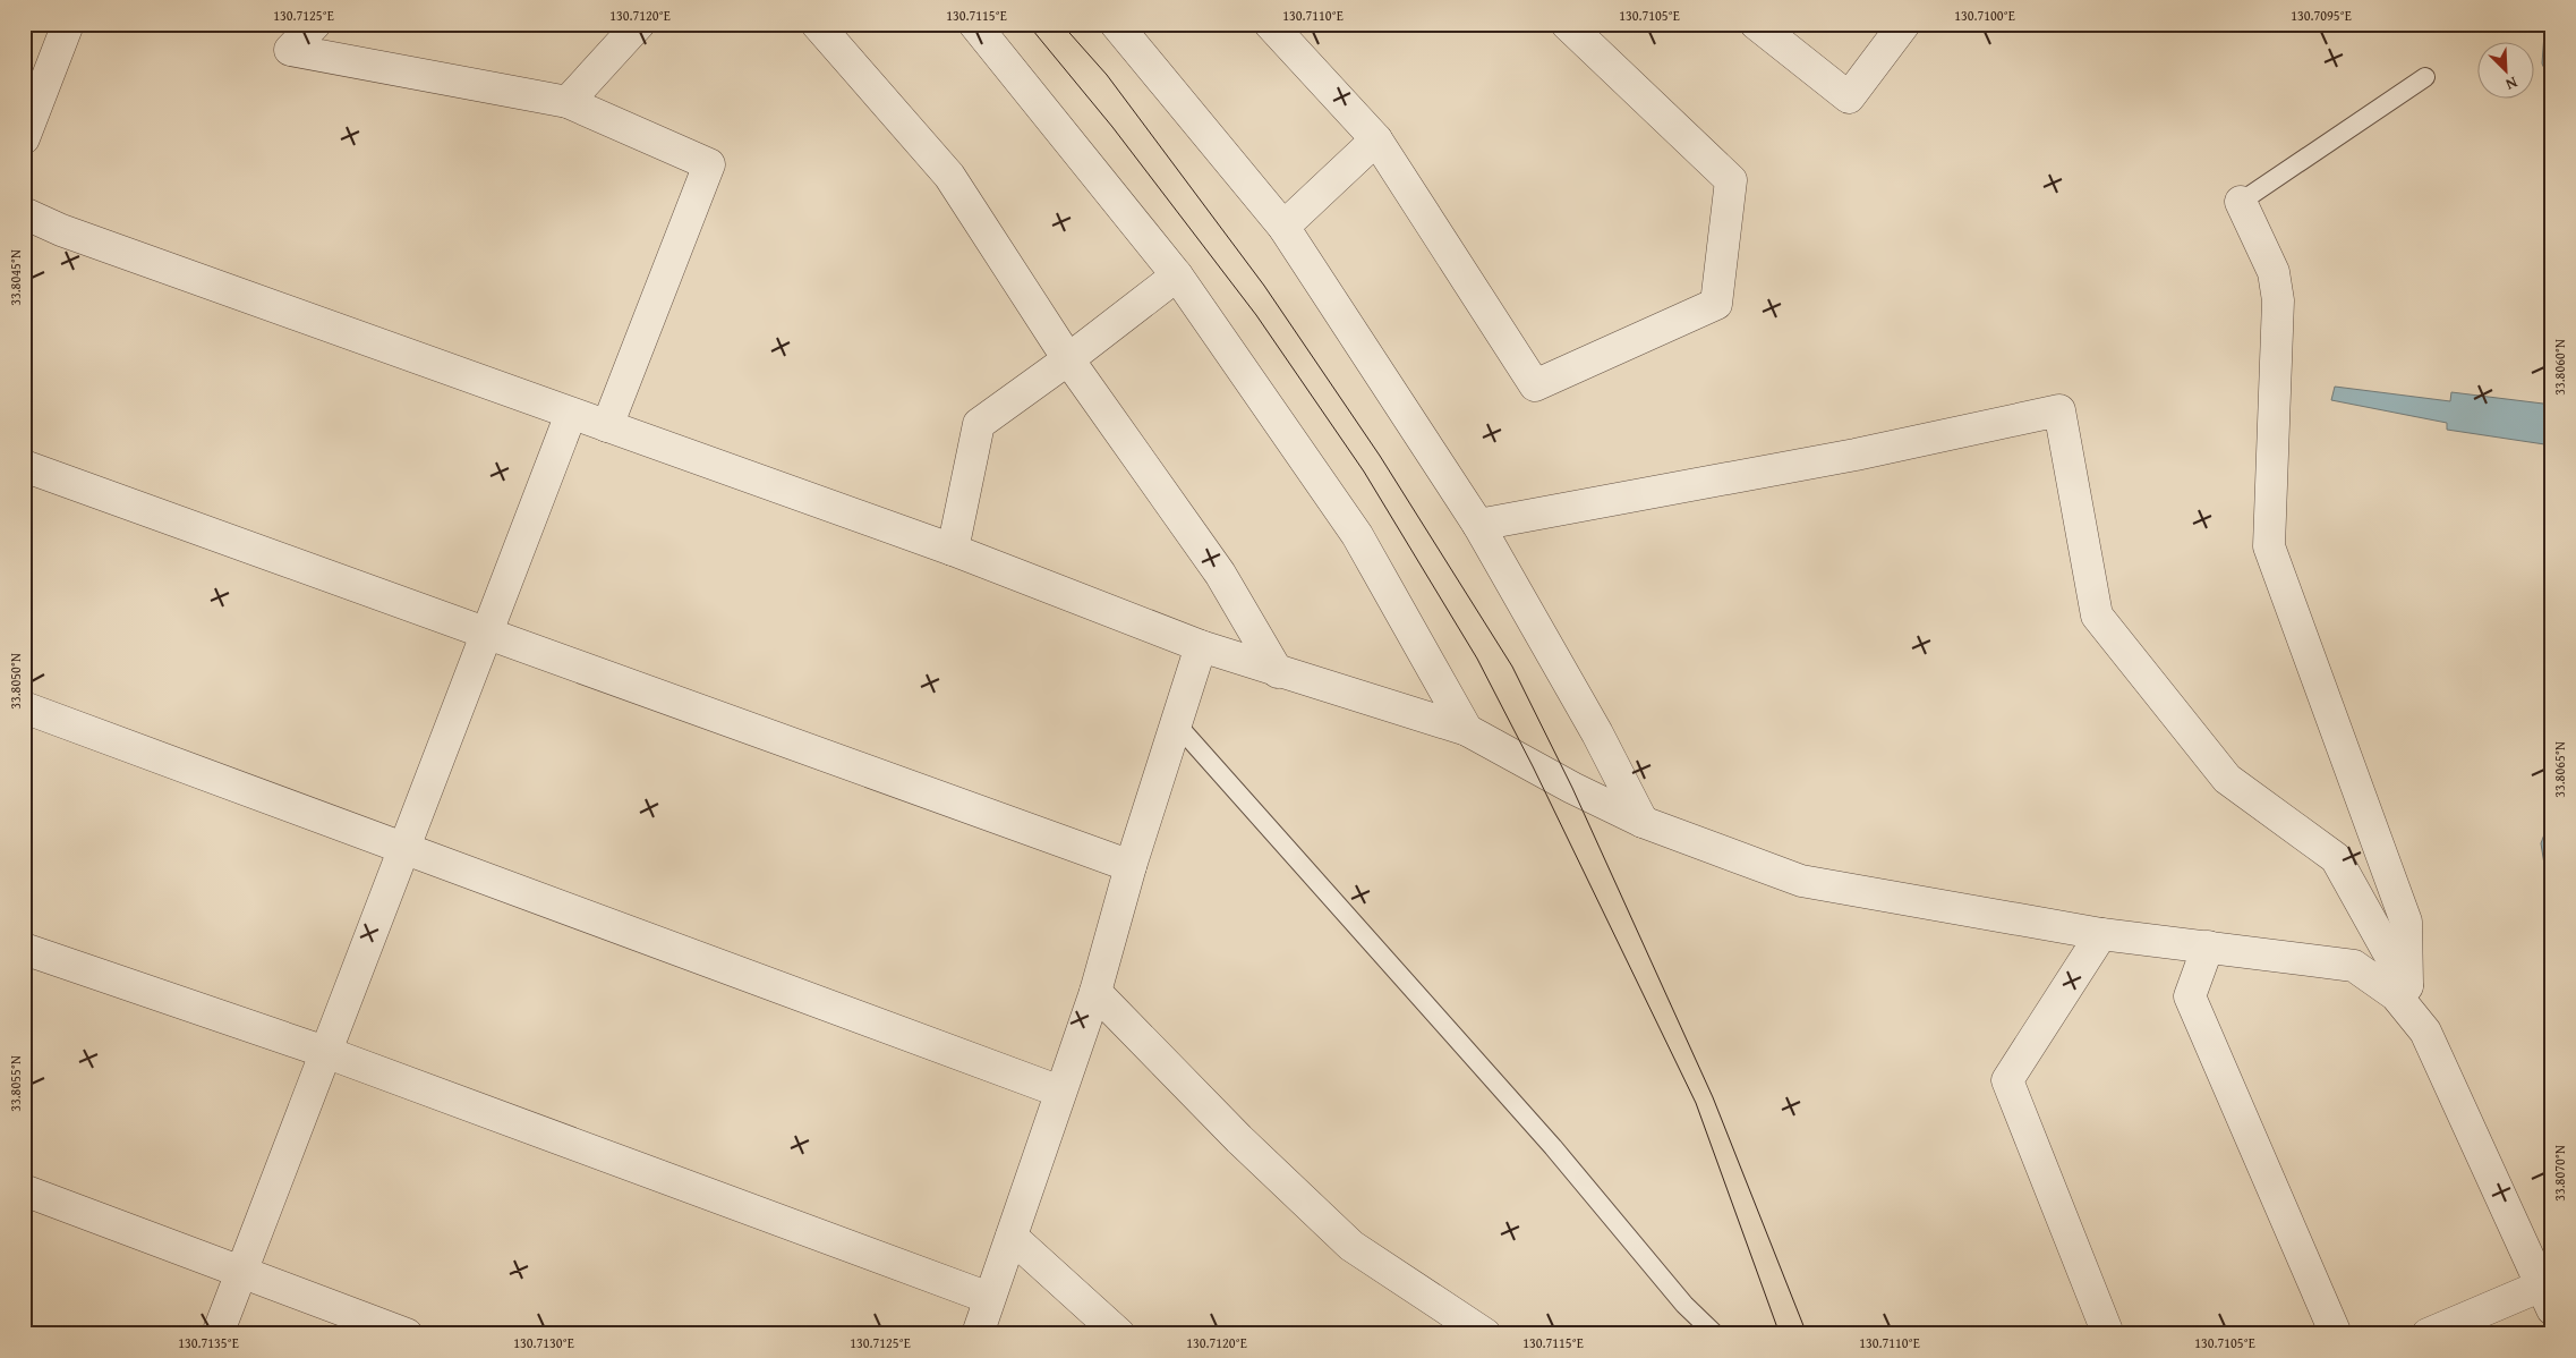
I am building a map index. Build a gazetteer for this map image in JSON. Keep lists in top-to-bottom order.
{
  "north": "bottom right",
  "coordinates": [
    "130.7125°E",
    "130.7120°E",
    "130.7115°E",
    "130.7110°E",
    "130.7105°E",
    "130.7100°E",
    "130.7095°E",
    "33.8045°N",
    "33.8060°N",
    "33.8050°N",
    "33.8065°N",
    "33.8055°N",
    "33.8070°N",
    "130.7135°E",
    "130.7130°E"
  ]
}
